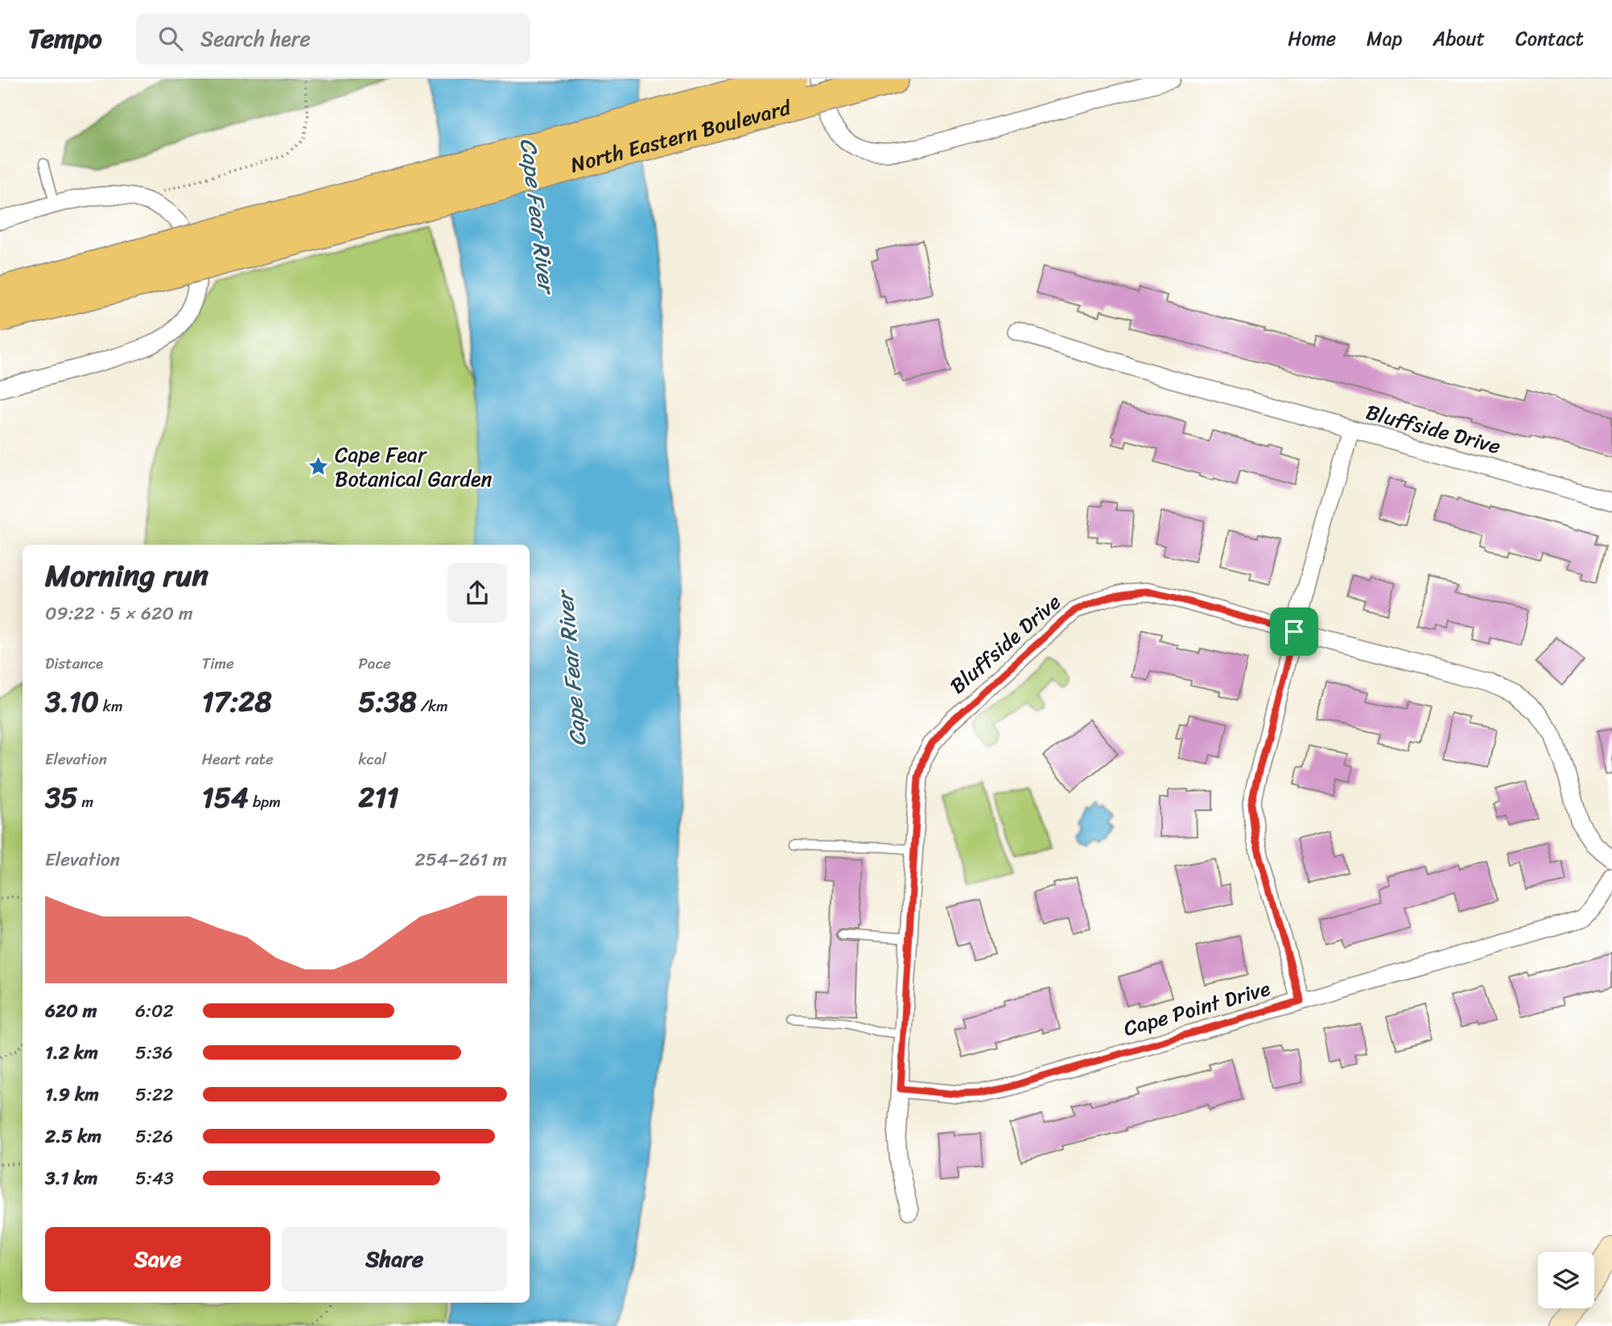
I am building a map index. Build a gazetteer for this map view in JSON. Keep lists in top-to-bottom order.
{
  "streets": {
    "highway": ["North Eastern Boulevard"],
    "street": ["Bluffside Drive", "Cape Point Drive"]
  },
  "crossings": [
    ["Bluffside Drive", "Cape Point Drive"]
  ],
  "water": ["Cape Fear River"],
  "places": {
    "place": ["Cape Fear Botanical Garden"]
  },
  "page": {
    "header": "Tempo",
    "search": "Search here",
    "nav": [
      "Home",
      "Map",
      "About",
      "Contact"
    ],
    "heading": ["Morning run", "09:22 · 5 × 620 m"],
    "stats": [
      ["Distance", "3.10 km"],
      ["Time", "17:28"],
      ["Pace", "5:38 /km"],
      ["Elevation", "35 m"],
      ["Heart rate", "154 bpm"],
      ["kcal", "211"]
    ],
    "chart": ["Elevation", "254–261 m"],
    "list": [
      {
        "name": "620 m",
        "note": "6:02"
      },
      {
        "name": "1.2 km",
        "note": "5:36"
      },
      {
        "name": "1.9 km",
        "note": "5:22"
      },
      {
        "name": "2.5 km",
        "note": "5:26"
      },
      {
        "name": "3.1 km",
        "note": "5:43"
      }
    ],
    "buttons": ["Save", "Share"]
  }
}
